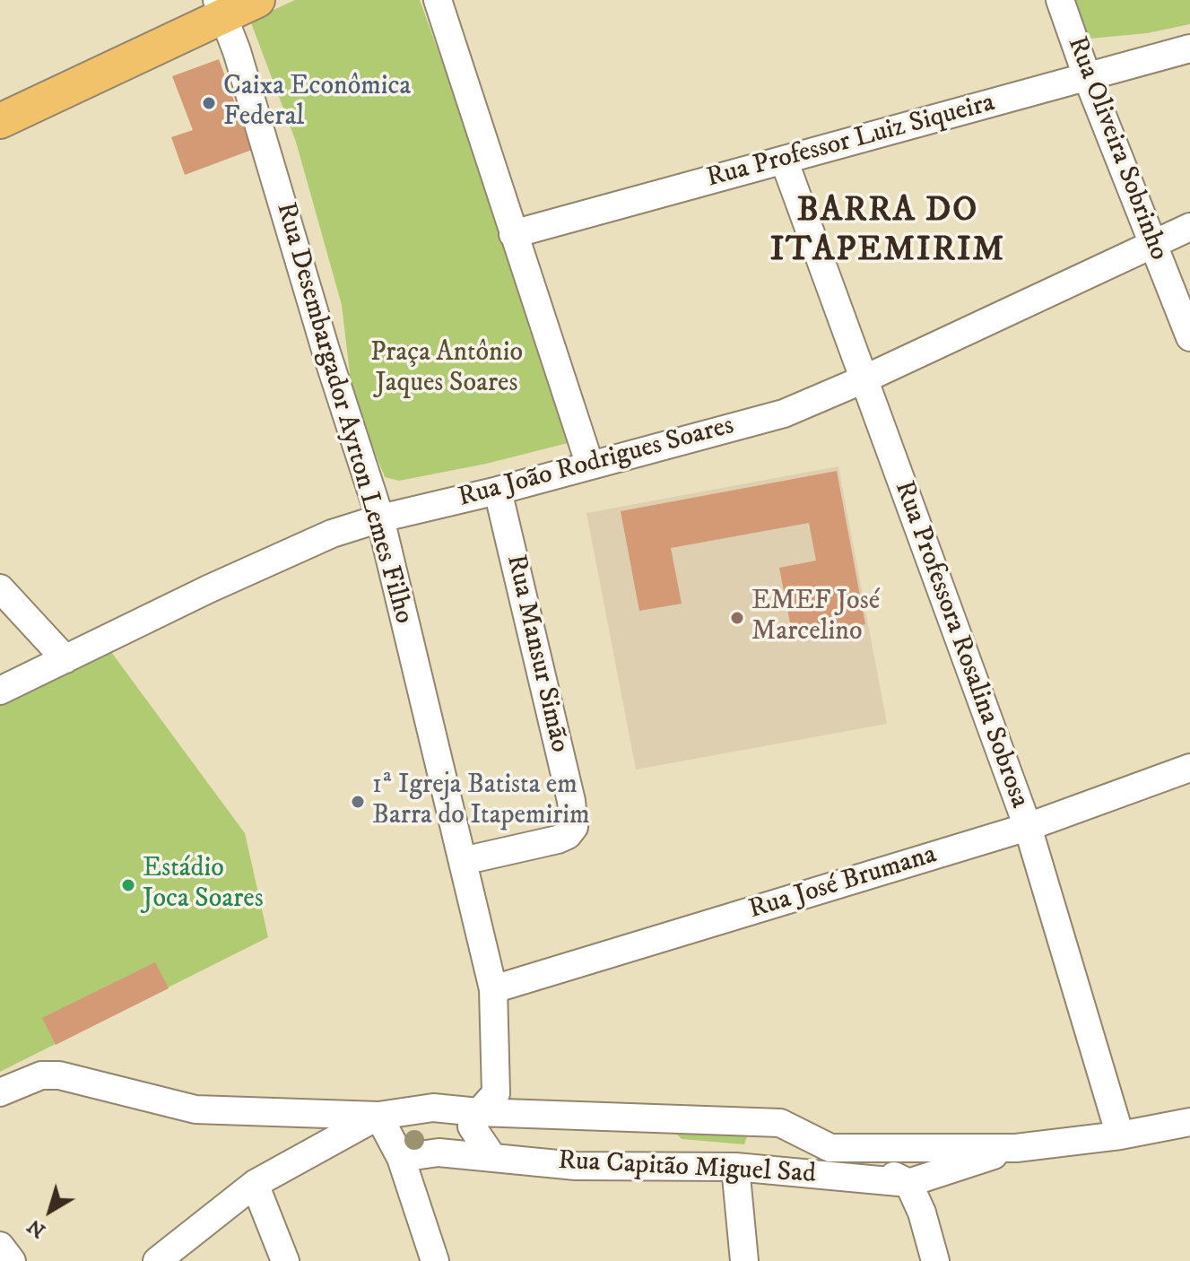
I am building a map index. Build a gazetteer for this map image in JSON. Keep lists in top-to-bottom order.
{
  "streets": {
    "street": [
      "Rua Professor Luiz Siqueira",
      "Rua Oliveira Sobrinho",
      "Rua Desembargador Ayrton Lemes Filho",
      "Rua João Rodrigues Soares",
      "Rua Professora Rosalina Sobrosa",
      "Rua Mansur Simão",
      "Rua José Brumana",
      "Rua Capitão Miguel Sad"
    ]
  },
  "crossings": [
    ["Rua Professor Luiz Siqueira", "Rua Oliveira Sobrinho"],
    ["Rua Professor Luiz Siqueira", "Rua Professora Rosalina Sobrosa"],
    ["Rua Oliveira Sobrinho", "Rua João Rodrigues Soares"],
    ["Rua Desembargador Ayrton Lemes Filho", "Rua João Rodrigues Soares"],
    ["Rua Desembargador Ayrton Lemes Filho", "Rua Mansur Simão"],
    ["Rua Desembargador Ayrton Lemes Filho", "Rua José Brumana"],
    ["Rua Desembargador Ayrton Lemes Filho", "Rua Capitão Miguel Sad"],
    ["Rua João Rodrigues Soares", "Rua Professora Rosalina Sobrosa"],
    ["Rua João Rodrigues Soares", "Rua Mansur Simão"],
    ["Rua Professora Rosalina Sobrosa", "Rua José Brumana"],
    ["Rua Professora Rosalina Sobrosa", "Rua Capitão Miguel Sad"]
  ],
  "districts": ["BARRA DO ITAPEMIRIM"],
  "parks": ["Praça Antônio Jaques Soares"],
  "places": [
    "Caixa Econômica Federal",
    "EMEF José Marcelino",
    "1ª Igreja Batista em Barra do Itapemirim",
    "Estádio Joca Soares"
  ],
  "north": "bottom left"
}
